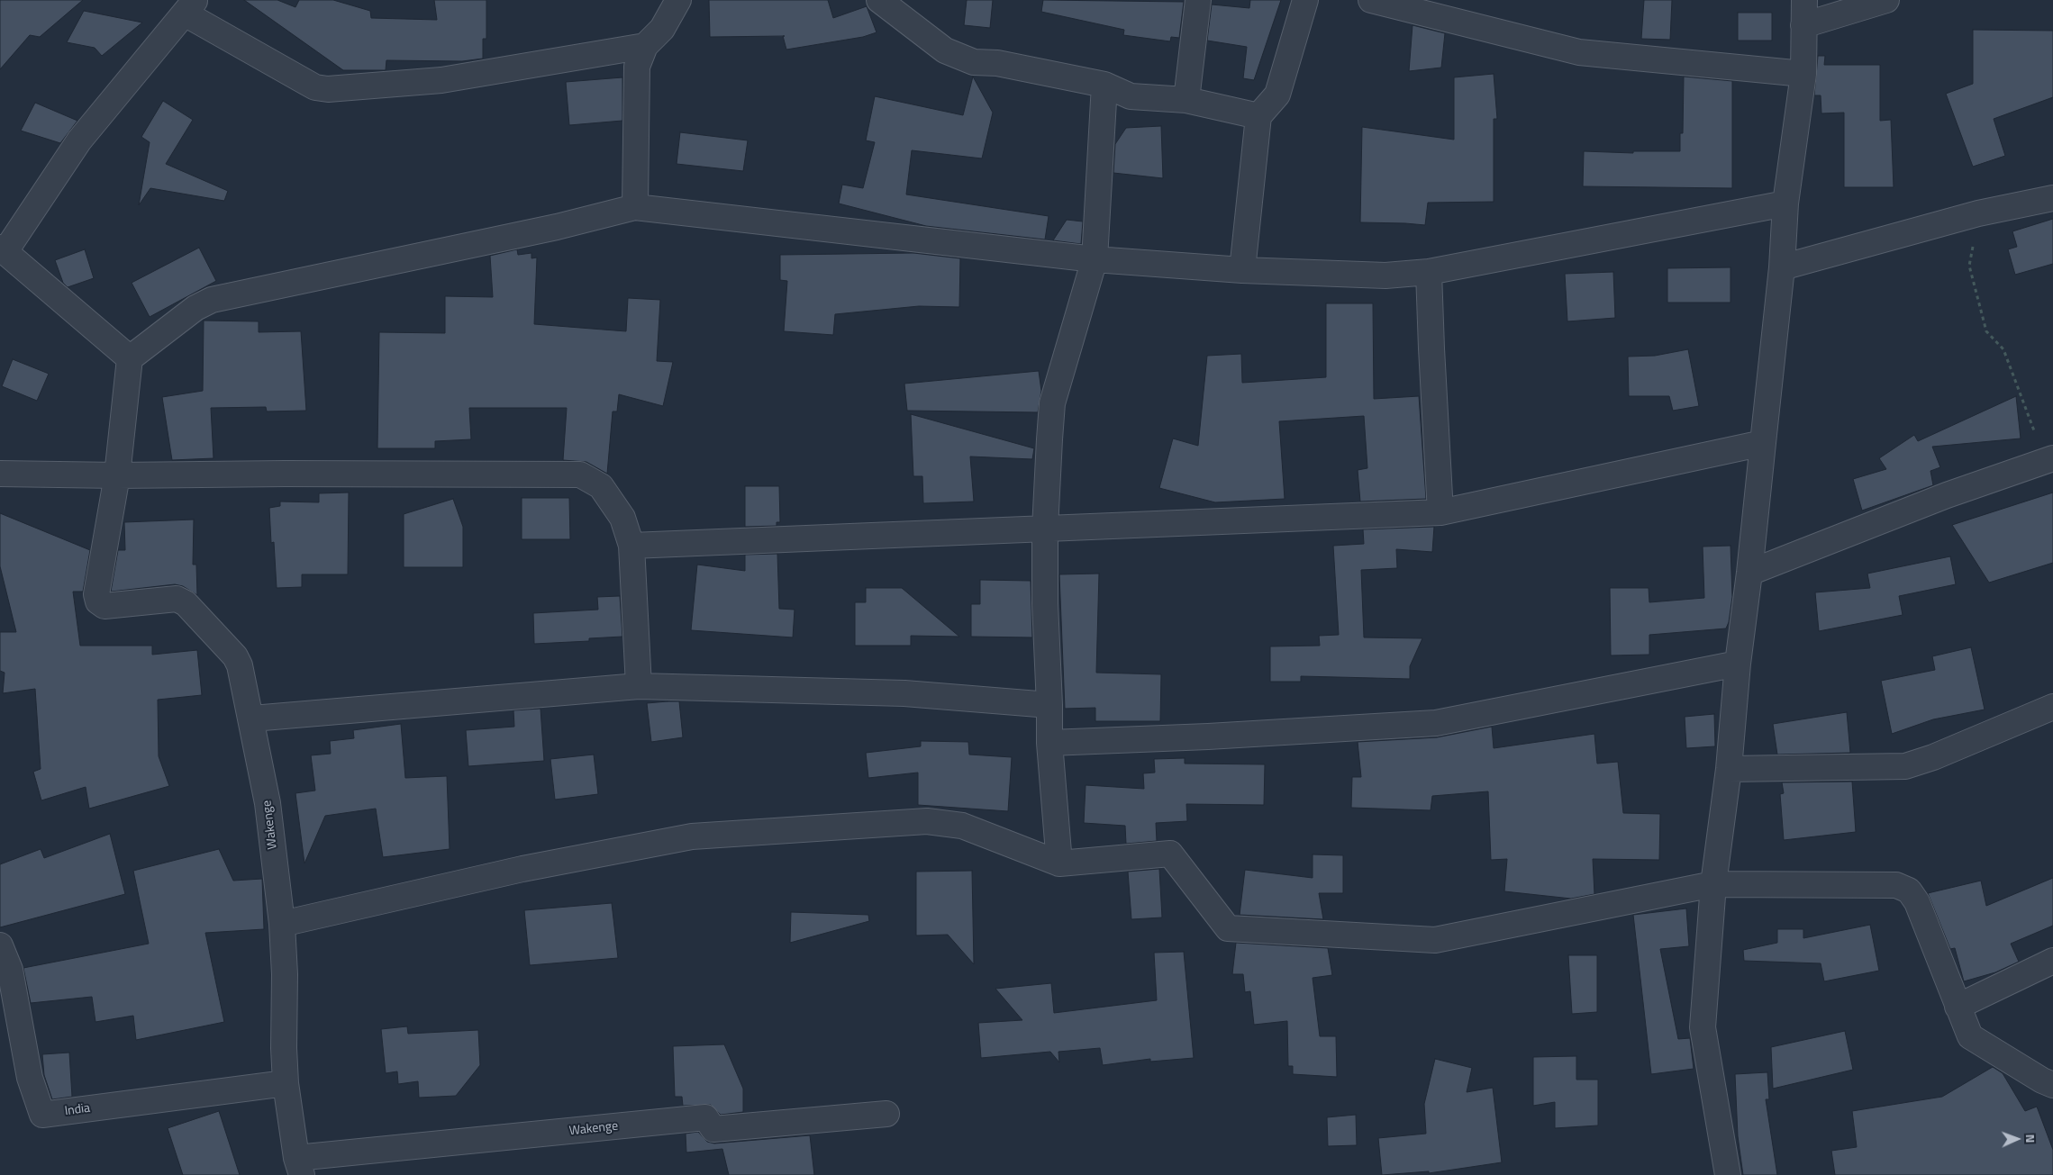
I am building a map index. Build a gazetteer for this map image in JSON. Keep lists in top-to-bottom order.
{
  "streets": {
    "lane": ["Wakenge", "India"]
  },
  "crossings": [
    ["Wakenge", "India"]
  ],
  "north": "right"
}
